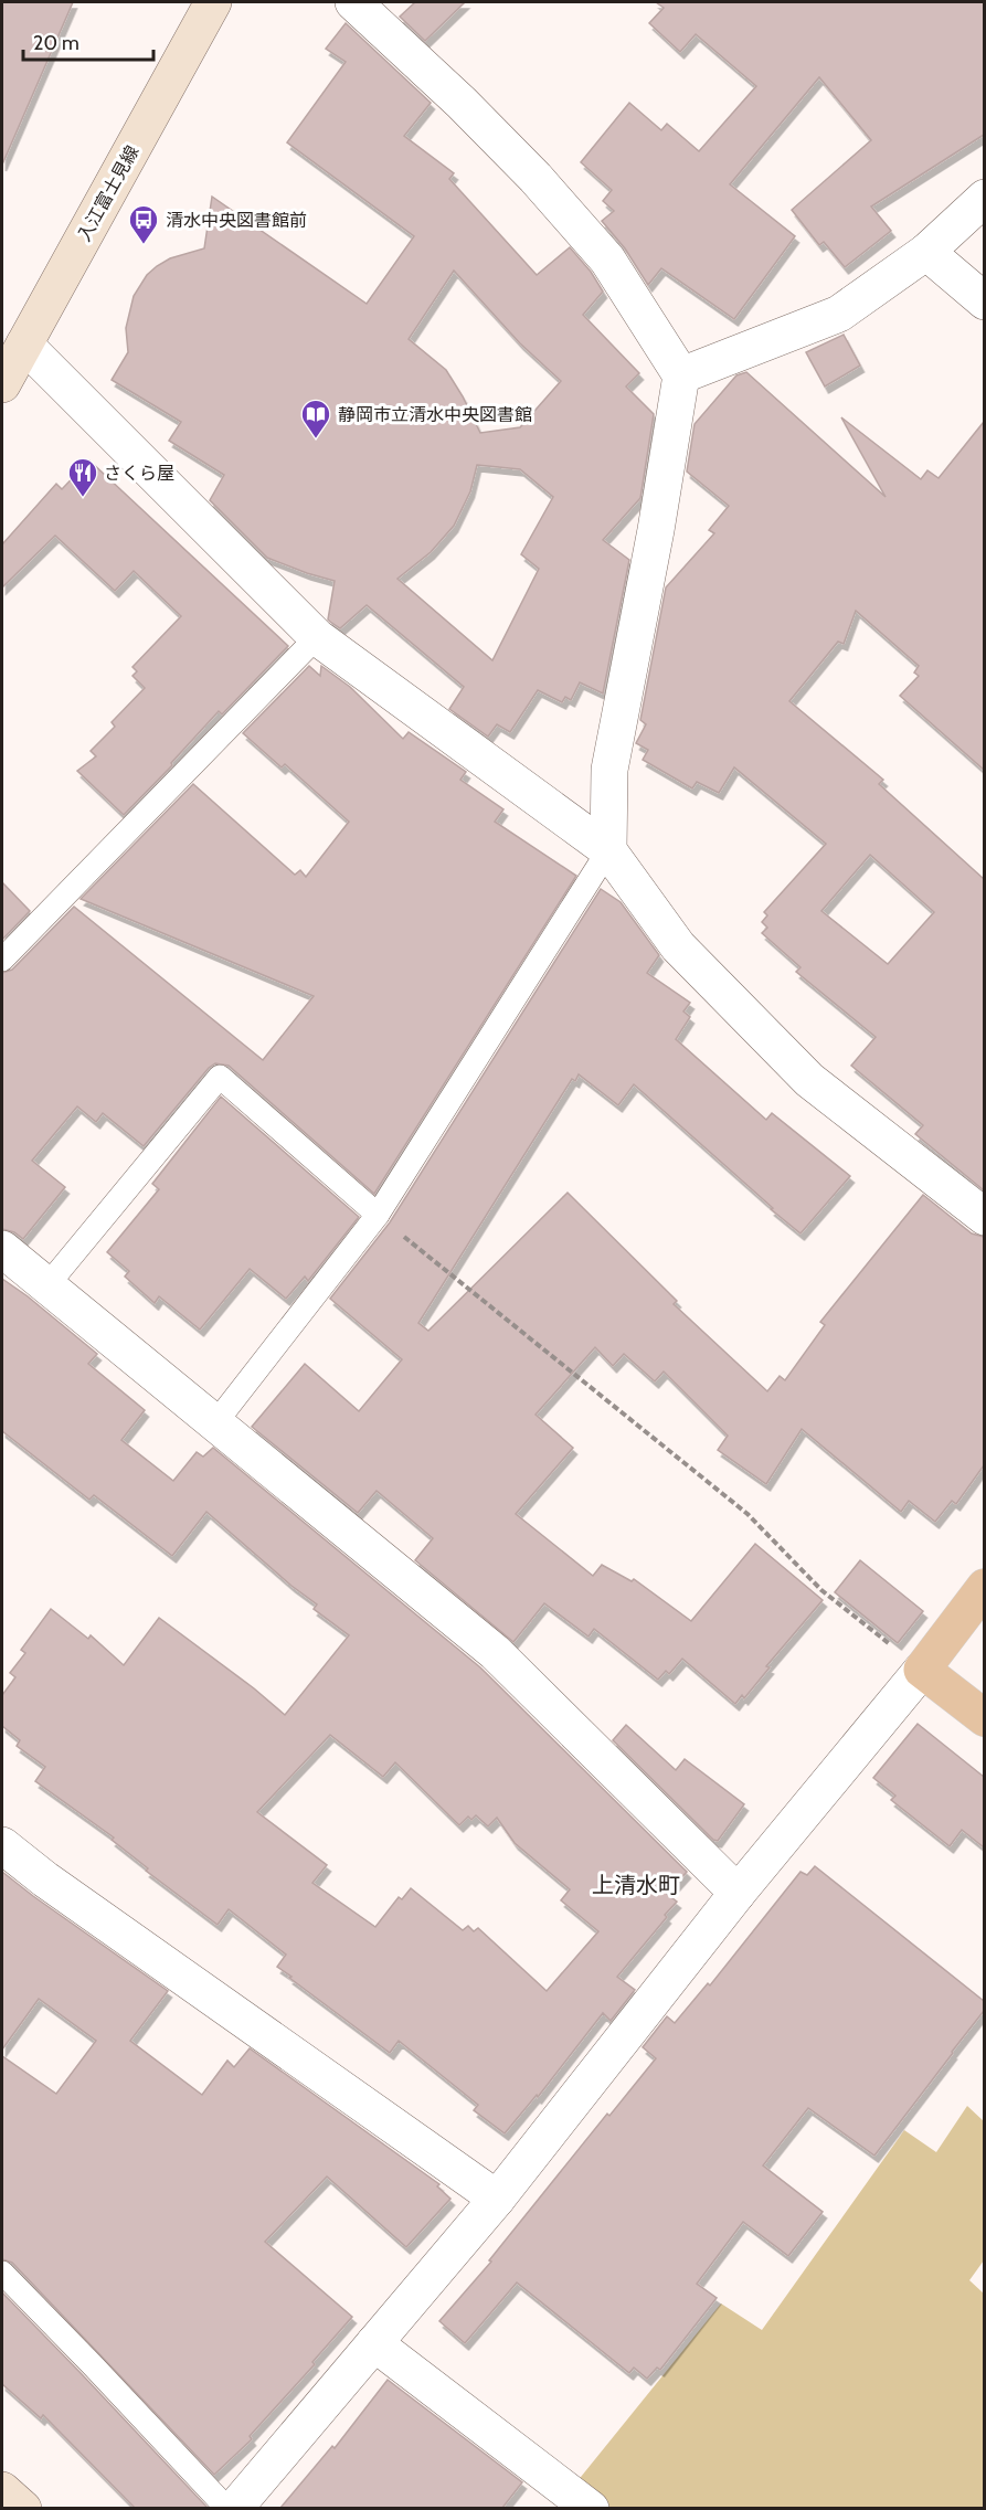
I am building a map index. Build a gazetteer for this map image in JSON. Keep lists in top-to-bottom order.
{
  "streets": {
    "main road": ["入江富士見線"]
  },
  "districts": ["上清水町"],
  "places": {
    "bus stop": ["清水中央図書館前"],
    "library": ["静岡市立清水中央図書館"],
    "restaurant": ["さくら屋"]
  },
  "scale_bar": "20 m"
}
